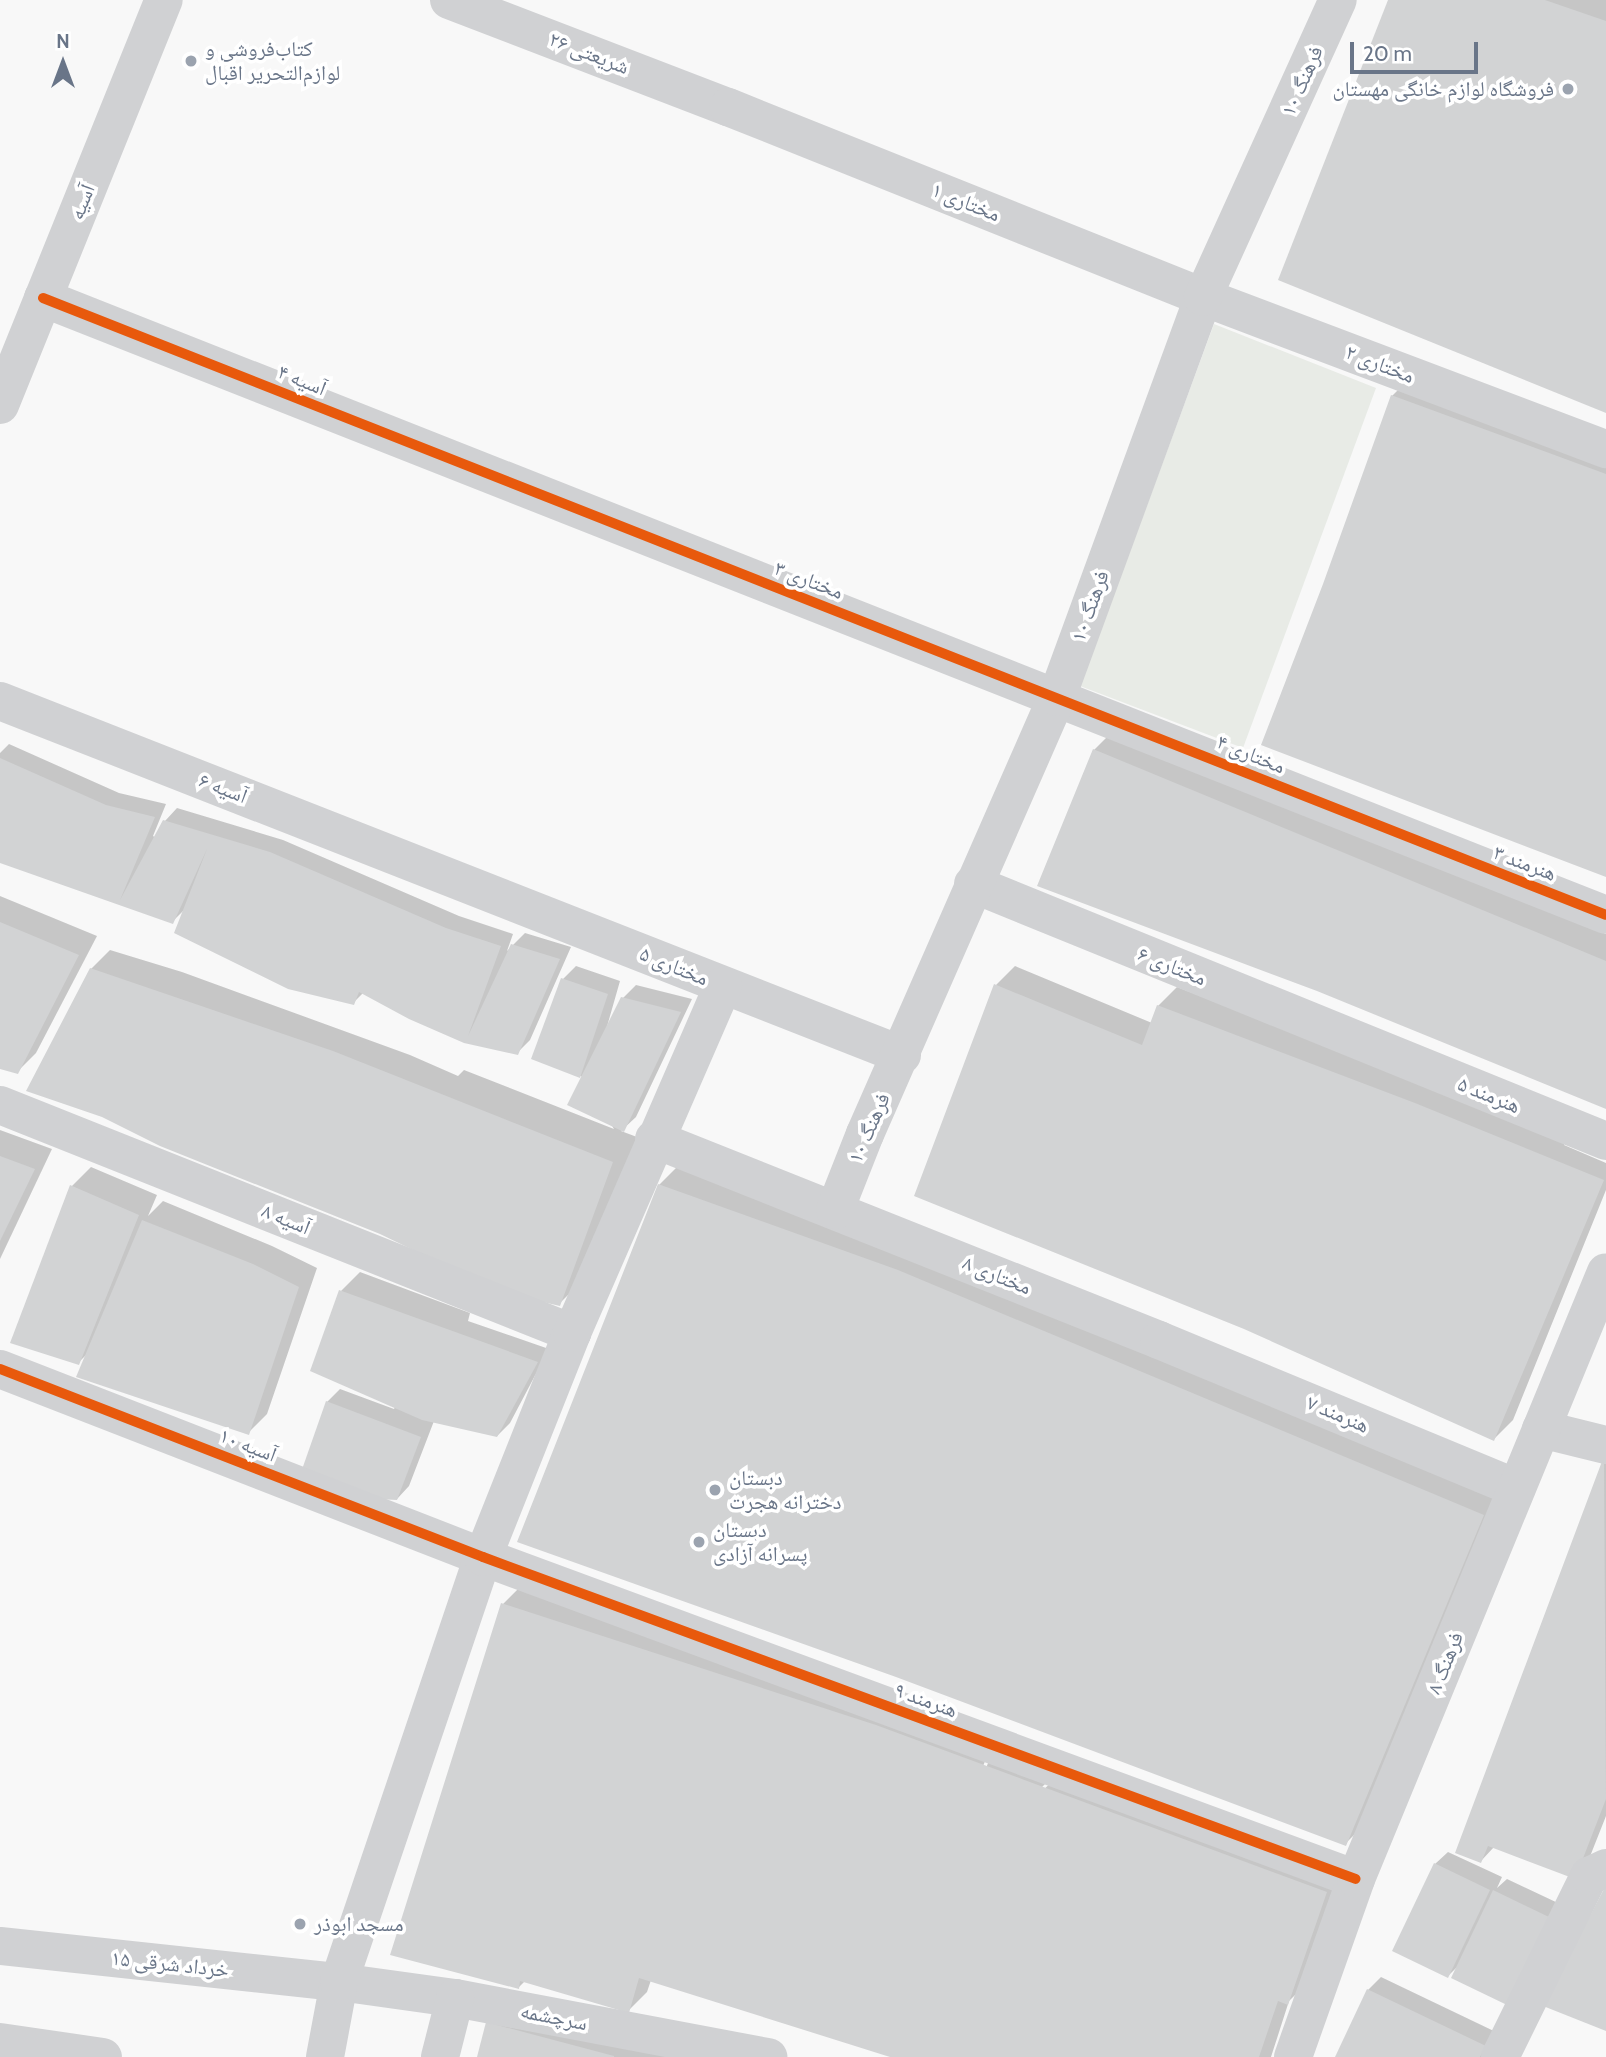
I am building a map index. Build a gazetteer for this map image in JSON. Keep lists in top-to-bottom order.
{
  "streets": {
    "street": [
      "شریعتی ۲۶",
      "فرهنگ ۱۰",
      "آسیه",
      "مختاری ۱",
      "مختاری ۲",
      "آسیه ۴",
      "مختاری ۳",
      "مختاری ۴",
      "آسیه ۶",
      "هنرمند ۳",
      "مختاری ۵",
      "مختاری ۶",
      "هنرمند ۵",
      "آسیه ۸",
      "مختاری ۸",
      "هنرمند ۷",
      "آسیه ۱۰",
      "فرهنگ ۸",
      "هنرمند ۹",
      "۱۵ خرداد شرقی",
      "سرچشمه"
    ]
  },
  "crossings": [
    ["شریعتی ۲۶", "مختاری ۱"],
    ["فرهنگ ۱۰", "مختاری ۱"],
    ["فرهنگ ۱۰", "مختاری ۲"],
    ["فرهنگ ۱۰", "مختاری ۳"],
    ["فرهنگ ۱۰", "مختاری ۴"],
    ["فرهنگ ۱۰", "مختاری ۵"],
    ["فرهنگ ۱۰", "مختاری ۶"],
    ["فرهنگ ۱۰", "مختاری ۸"],
    ["آسیه", "آسیه ۴"],
    ["مختاری ۱", "مختاری ۲"],
    ["آسیه ۴", "مختاری ۳"],
    ["مختاری ۳", "مختاری ۴"],
    ["مختاری ۴", "هنرمند ۳"],
    ["آسیه ۶", "مختاری ۵"],
    ["مختاری ۶", "هنرمند ۵"],
    ["مختاری ۸", "هنرمند ۷"],
    ["هنرمند ۷", "فرهنگ ۸"],
    ["آسیه ۱۰", "هنرمند ۹"],
    ["فرهنگ ۸", "هنرمند ۹"],
    ["۱۵ خرداد شرقی", "سرچشمه"]
  ],
  "places": [
    "کتاب‌فروشی و لوازم‌التحریر اقبال",
    "فروشگاه لوازم خانگی مهستان",
    "دبستان دخترانه هجرت",
    "دبستان پسرانه آزادی",
    "مسجد ابوذر"
  ],
  "scale_bar": "20 m",
  "north": "top"
}
